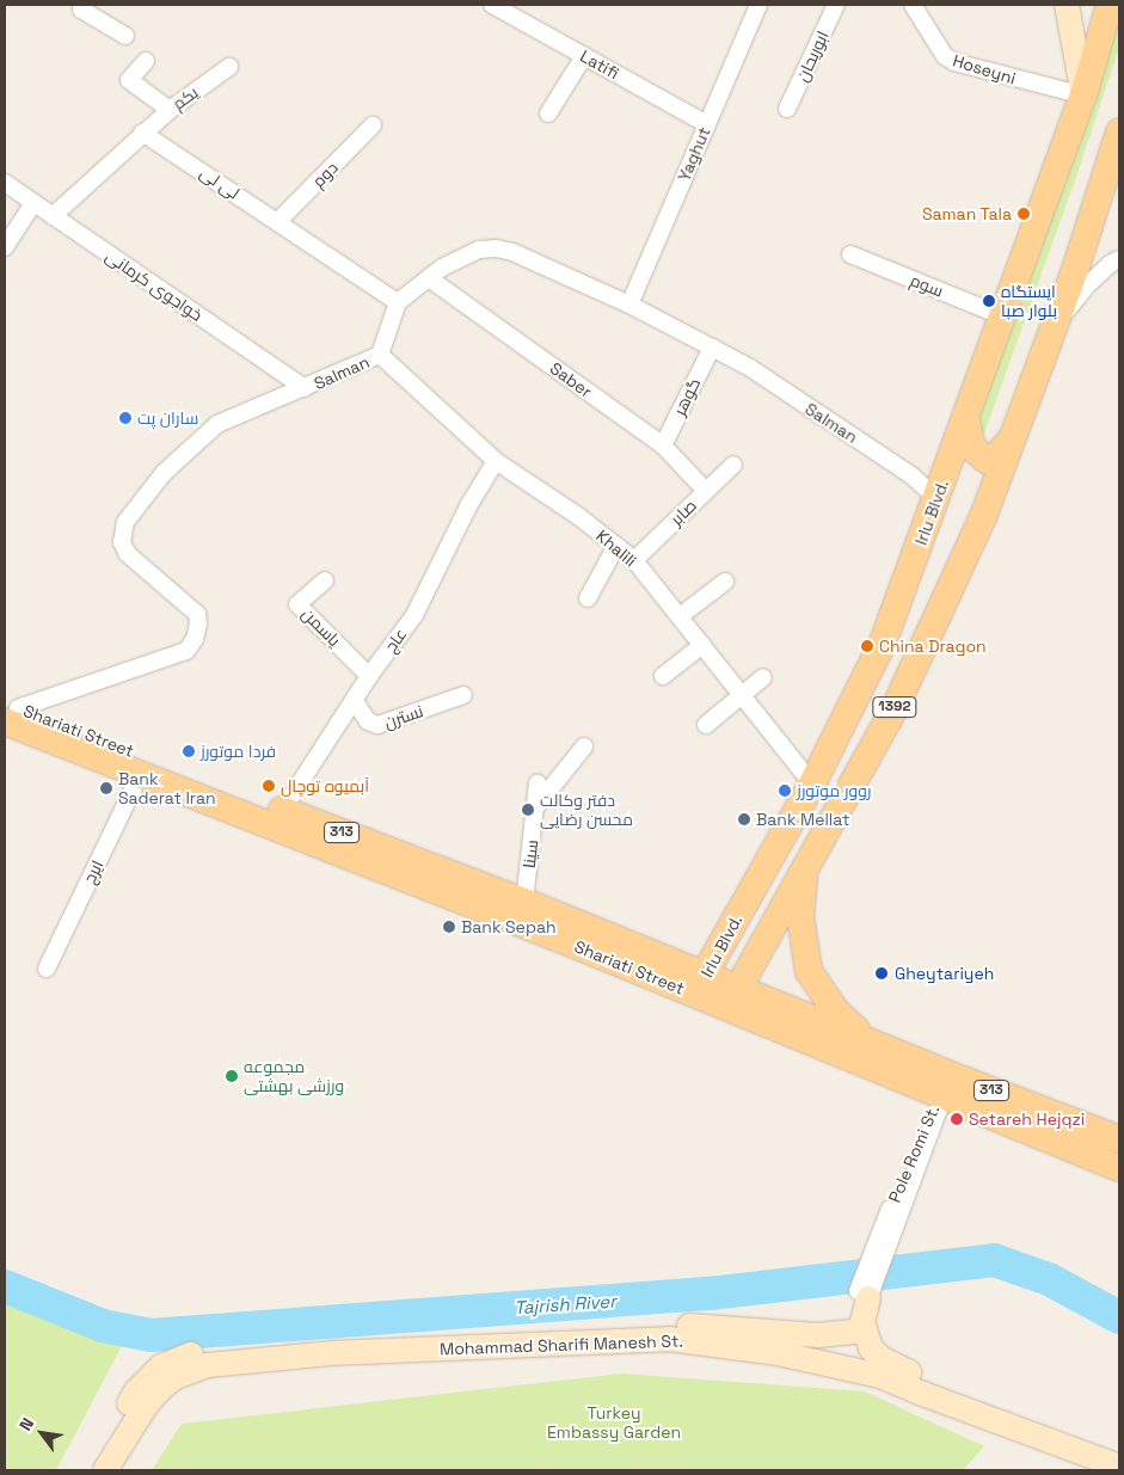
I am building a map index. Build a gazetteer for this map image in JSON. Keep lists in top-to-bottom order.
{
  "streets": {
    "main road": [
      "Irlu Blvd.",
      "1392",
      "Shariati Street",
      "313"
    ],
    "street": [
      "ابوریحان",
      "Latifi",
      "Hoseyni",
      "یکم",
      "Yaghut",
      "دوم",
      "لی لی",
      "خواجوی کرمانی",
      "سوم",
      "Salman",
      "Saber",
      "گوهر",
      "صابر",
      "Khalili",
      "یاسمن",
      "عاج",
      "نسترن",
      "سینا",
      "ایرج",
      "Pole Romi St.",
      "Mohammad Sharifi Manesh St."
    ]
  },
  "crossings": [
    ["Latifi", "Yaghut"],
    ["Hoseyni", "Irlu Blvd."],
    ["یکم", "لی لی"],
    ["Yaghut", "Salman"],
    ["دوم", "لی لی"],
    ["لی لی", "Salman"],
    ["خواجوی کرمانی", "Salman"],
    ["سوم", "Irlu Blvd."],
    ["Salman", "Saber"],
    ["Salman", "گوهر"],
    ["Salman", "Irlu Blvd."],
    ["Salman", "Khalili"],
    ["Salman", "Shariati Street"],
    ["Saber", "گوهر"],
    ["Saber", "صابر"],
    ["صابر", "Khalili"],
    ["Irlu Blvd.", "Khalili"],
    ["Irlu Blvd.", "Shariati Street"],
    ["Khalili", "عاج"],
    ["یاسمن", "عاج"],
    ["عاج", "نسترن"],
    ["عاج", "Shariati Street"],
    ["Shariati Street", "سینا"],
    ["Shariati Street", "ایرج"],
    ["Shariati Street", "Pole Romi St."],
    ["Pole Romi St.", "Mohammad Sharifi Manesh St."]
  ],
  "water": ["Tajrish River"],
  "parks": ["Turkey Embassy Garden"],
  "places": [
    "Saman Tala",
    "ایستگاه بلوار صبا",
    "ساران پت",
    "China Dragon",
    "فردا موتورز",
    "آبمیوه توچال",
    "Bank Saderat Iran",
    "روور موتورز",
    "دفتر وکالت محسن رضایی",
    "Bank Mellat",
    "Bank Sepah",
    "Gheytariyeh",
    "مجموعه ورزشی بهشتی",
    "Setareh Hejqzi"
  ],
  "north": "top left"
}
